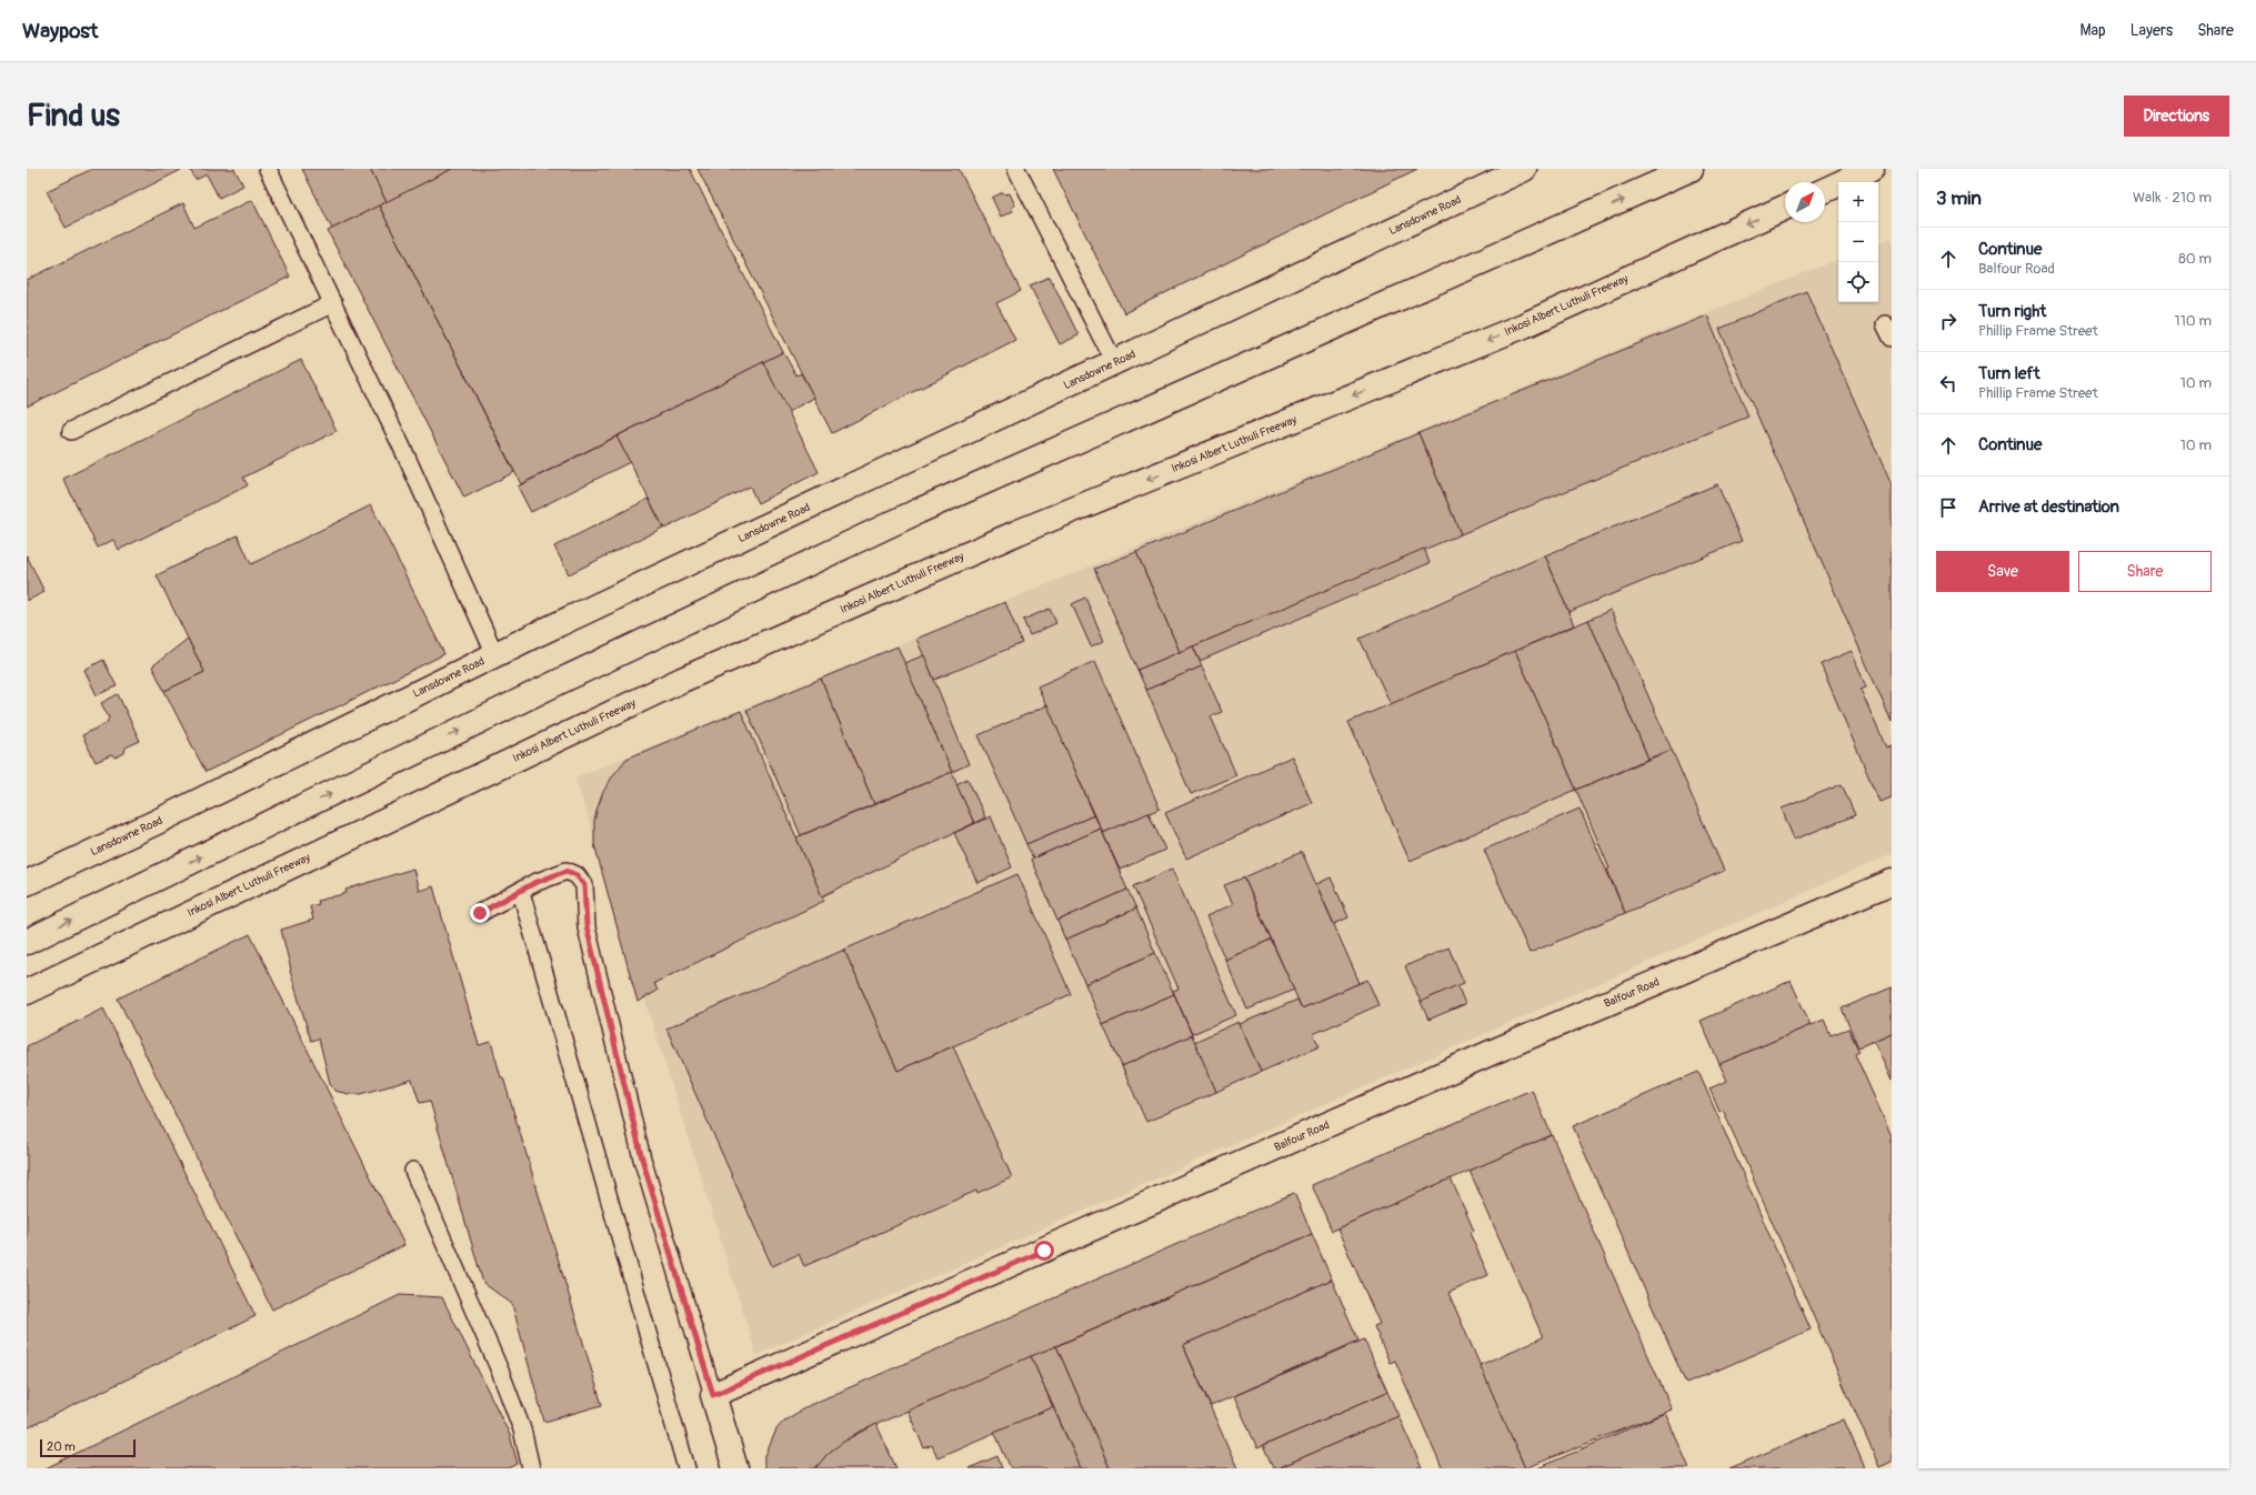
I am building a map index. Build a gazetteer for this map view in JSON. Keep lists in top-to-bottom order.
{
  "streets": {
    "main road": ["Lansdowne Road", "Inkosi Albert Luthuli Freeway", "Balfour Road"]
  },
  "scale_bar": "20 m",
  "north": "top right",
  "page": {
    "header": "Waypost",
    "nav": ["Map", "Layers", "Share"],
    "buttons": [
      "Directions",
      ["Save", "Share"]
    ],
    "title": "Find us",
    "heading": ["3 min", "Walk · 210 m"],
    "map_buttons": ["+", "−"],
    "list": [
      ["Continue", "Balfour Road", "80 m"],
      ["Turn right", "Phillip Frame Street", "110 m"],
      ["Turn left", "Phillip Frame Street", "10 m"],
      ["Continue", "10 m"],
      "Arrive at destination"
    ],
    "scale": "20 m"
  }
}
